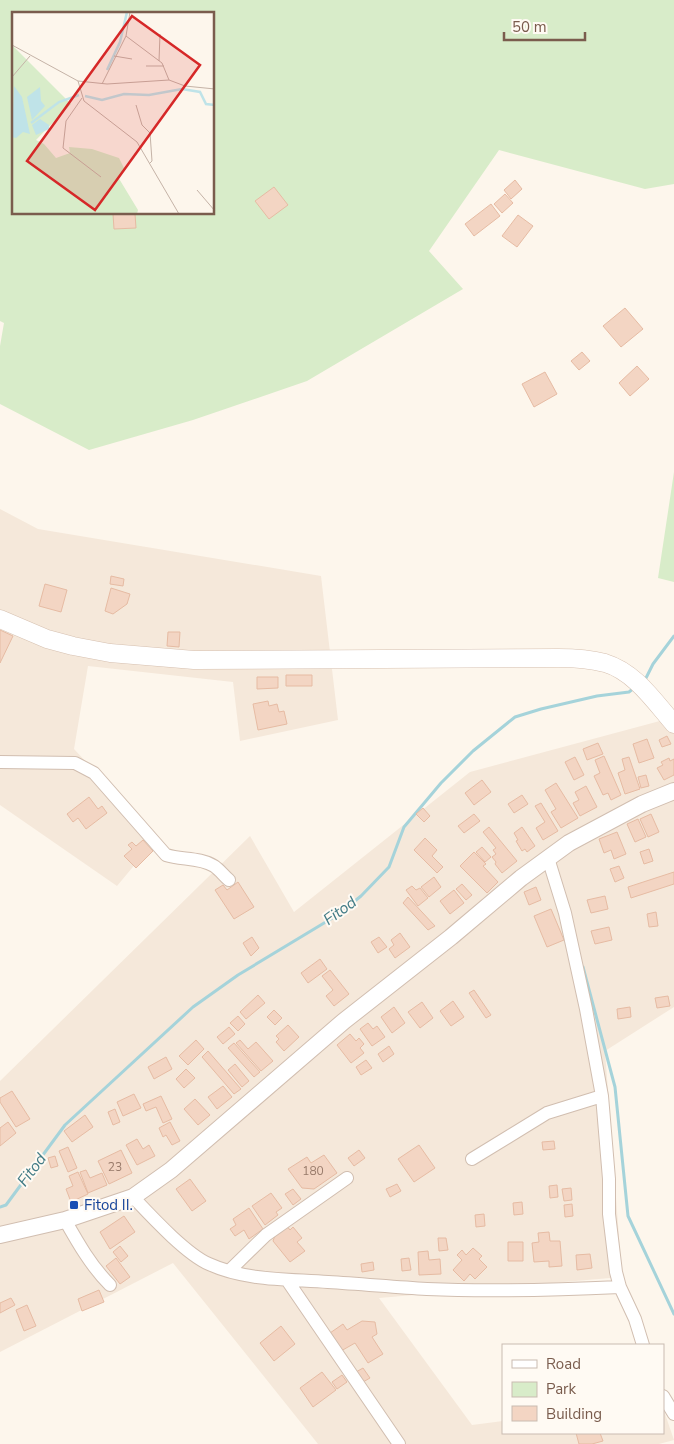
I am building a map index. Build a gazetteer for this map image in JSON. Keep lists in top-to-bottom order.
{
  "water": ["Fitod"],
  "places": {
    "transit": ["Fitod II."]
  },
  "house_numbers": ["23", "180"],
  "legend": ["Road", "Park", "Building"],
  "scale_bar": "50 m"
}
